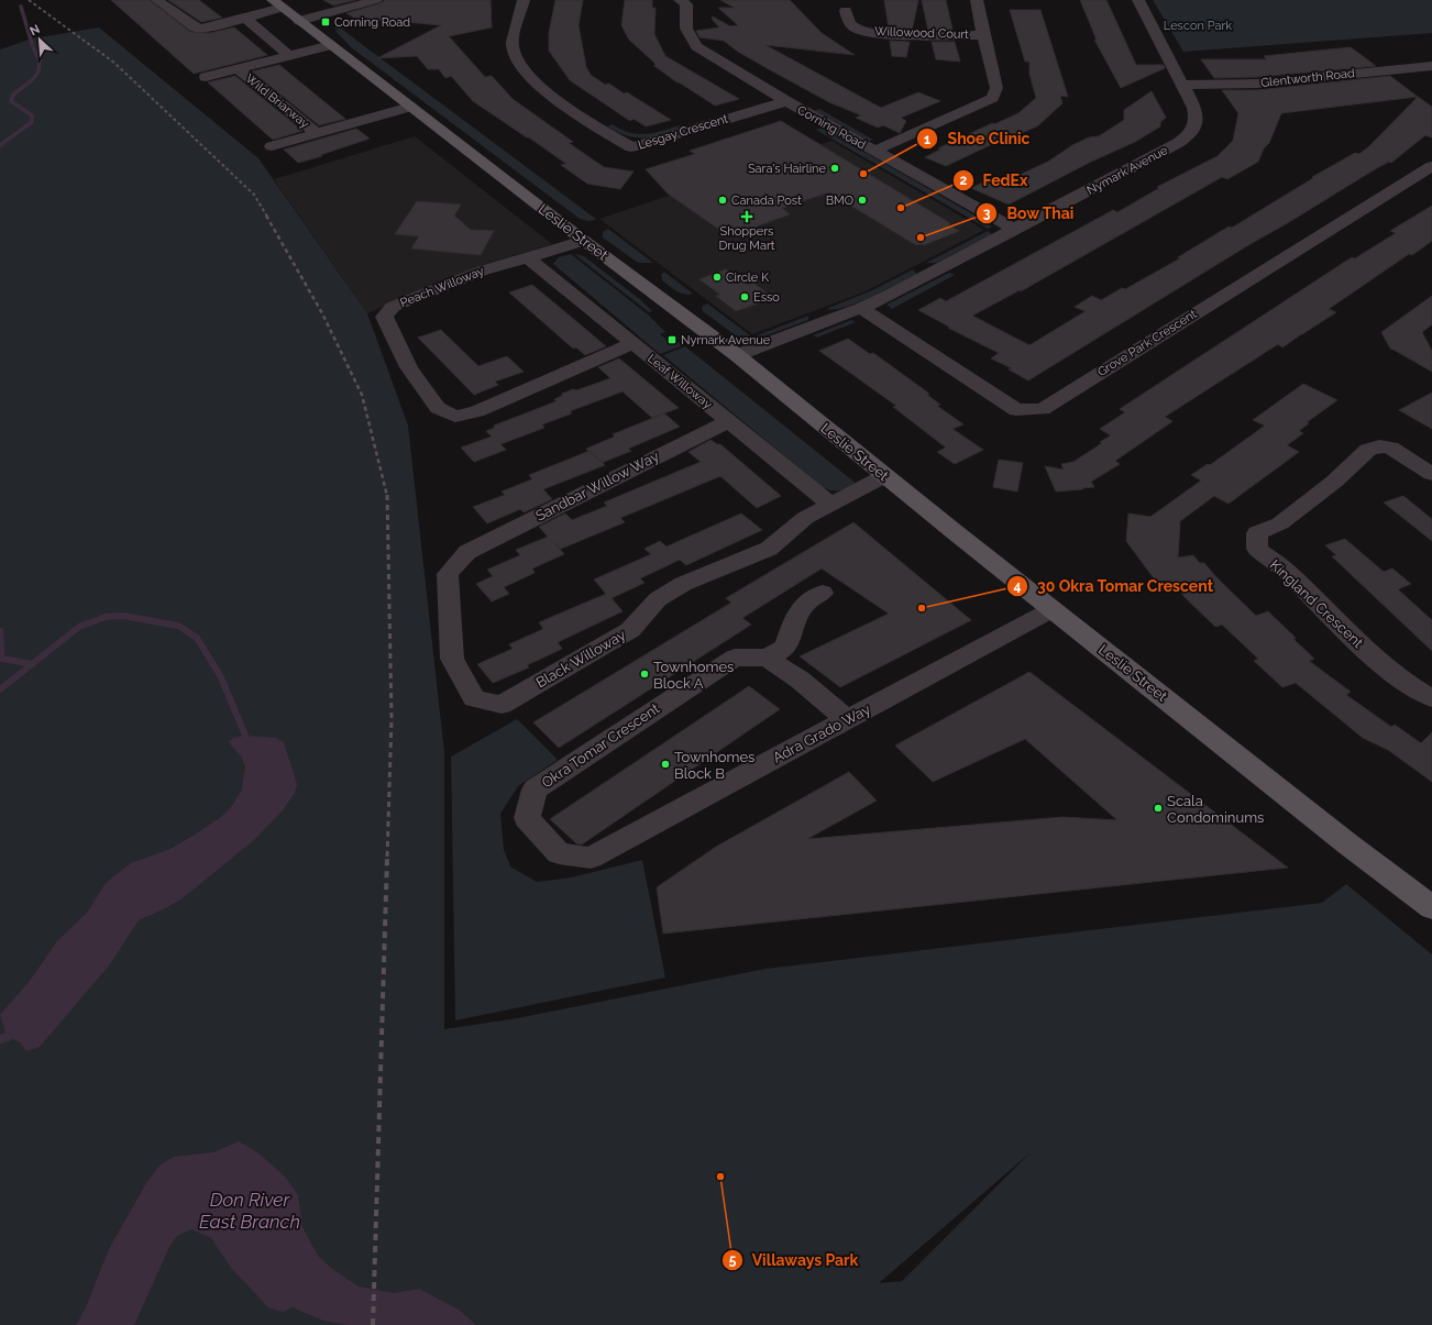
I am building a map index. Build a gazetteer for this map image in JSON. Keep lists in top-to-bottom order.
{
  "streets": {
    "main road": ["Leslie Street"],
    "street": [
      "Willowood Court",
      "Glentworth Road",
      "Wild Briarway",
      "Corning Road",
      "Lesgay Crescent",
      "Nymark Avenue",
      "Peach Willoway",
      "Grove Park Crescent",
      "Leaf Willoway",
      "Sandbar Willow Way",
      "Kingland Crescent",
      "Black Willoway",
      "Adra Grado Way",
      "Okra Tomar Crescent"
    ]
  },
  "crossings": [
    ["Glentworth Road", "Nymark Avenue"],
    ["Wild Briarway", "Leslie Street"],
    ["Corning Road", "Lesgay Crescent"],
    ["Corning Road", "Nymark Avenue"],
    ["Nymark Avenue", "Leslie Street"],
    ["Nymark Avenue", "Grove Park Crescent"],
    ["Leslie Street", "Peach Willoway"],
    ["Leslie Street", "Black Willoway"],
    ["Leslie Street", "Adra Grado Way"],
    ["Peach Willoway", "Leaf Willoway"],
    ["Leaf Willoway", "Sandbar Willow Way"],
    ["Leaf Willoway", "Black Willoway"],
    ["Sandbar Willow Way", "Black Willoway"],
    ["Adra Grado Way", "Okra Tomar Crescent"]
  ],
  "water": ["Don River East Branch"],
  "parks": ["Lescon Park"],
  "places": {
    "transit": ["Corning Road", "Nymark Avenue"],
    "other": [
      "Sara's Hairline",
      "Shoe Clinic",
      "Canada Post",
      "BMO",
      "FedEx",
      "Bow Thai",
      "Circle K",
      "Esso",
      "30 Okra Tomar Crescent",
      "Townhomes Block A",
      "Townhomes Block B",
      "Scala Condominums",
      "Villaways Park"
    ],
    "health": ["Shoppers Drug Mart"]
  },
  "north": "top left"
}
